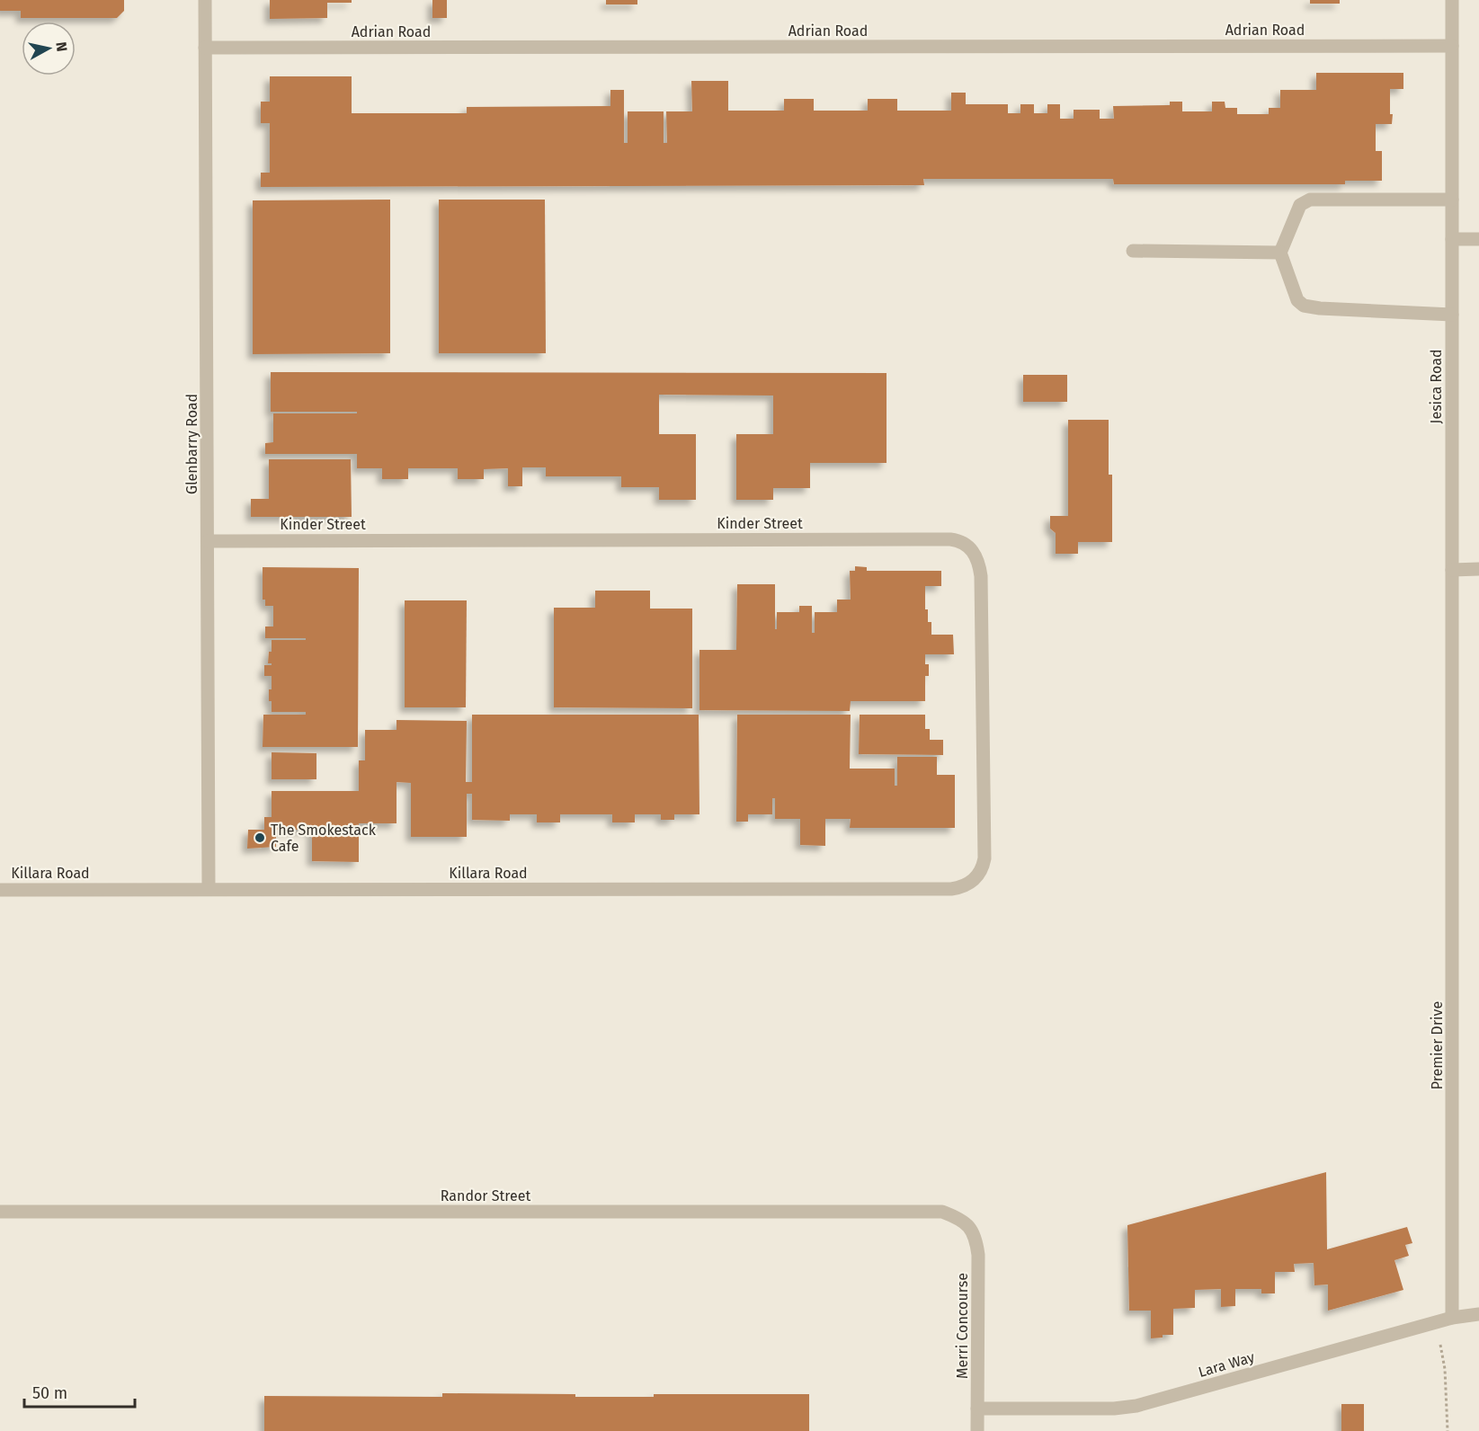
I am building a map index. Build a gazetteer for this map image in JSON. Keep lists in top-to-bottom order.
{
  "streets": {
    "street": [
      "Adrian Road",
      "Jesica Road",
      "Glenbarry Road",
      "Kinder Street",
      "Killara Road",
      "Premier Drive",
      "Randor Street",
      "Merri Concourse",
      "Lara Way"
    ]
  },
  "crossings": [
    ["Adrian Road", "Jesica Road"],
    ["Adrian Road", "Glenbarry Road"],
    ["Jesica Road", "Premier Drive"],
    ["Glenbarry Road", "Kinder Street"],
    ["Glenbarry Road", "Killara Road"],
    ["Kinder Street", "Killara Road"],
    ["Premier Drive", "Lara Way"],
    ["Randor Street", "Merri Concourse"],
    ["Merri Concourse", "Lara Way"]
  ],
  "places": ["The Smokestack Cafe"],
  "scale_bar": "50 m",
  "north": "right"
}
